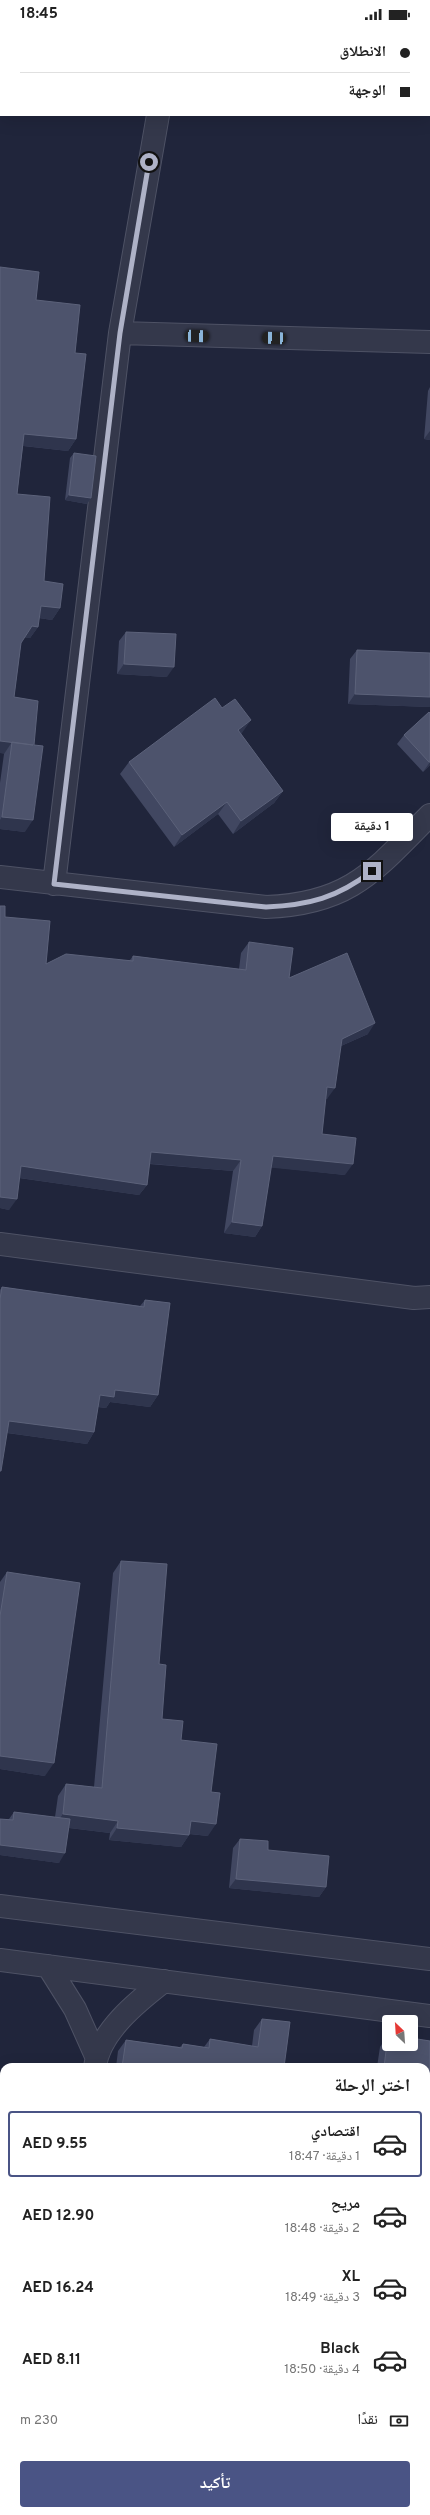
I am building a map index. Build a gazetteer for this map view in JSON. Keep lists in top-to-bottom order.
{
  "north": "top left",
  "page": {
    "status": "18:45",
    "banner": ["الانطلاق", "الوجهة"],
    "bubble": "1 دقيقة",
    "heading": "اختر الرحلة",
    "list": [
      {
        "name": "اقتصادي",
        "note": "1 دقيقة · 18:47",
        "value": "AED 9.55"
      },
      {
        "name": "مريح",
        "note": "2 دقيقة · 18:48",
        "value": "AED 12.90"
      },
      {
        "name": "XL",
        "note": "3 دقيقة · 18:49",
        "value": "AED 16.24"
      },
      {
        "name": "Black",
        "note": "4 دقيقة · 18:50",
        "value": "AED 8.11"
      }
    ],
    "pay": ["نقدًا", "230 m"],
    "buttons": "تأكيد"
  }
}
